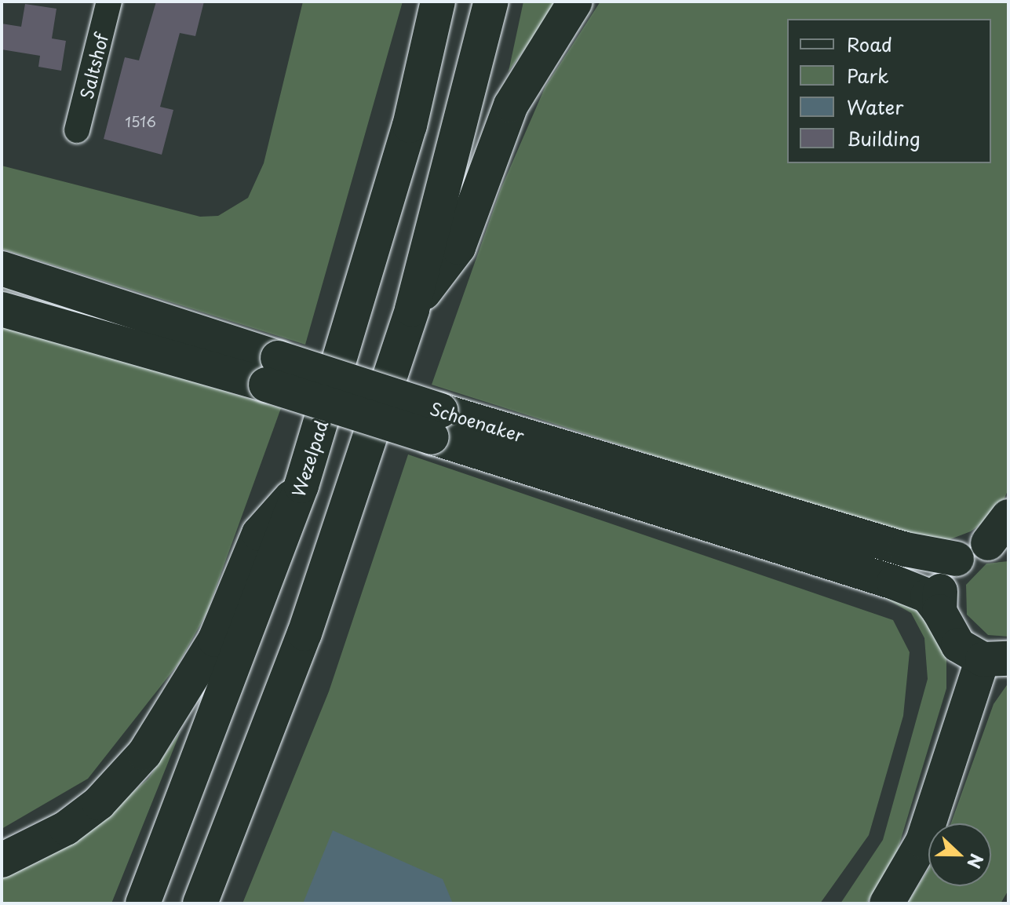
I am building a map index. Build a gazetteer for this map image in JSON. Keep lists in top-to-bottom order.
{
  "streets": {
    "main road": ["Schoenaker", "Wezelpad"],
    "street": ["Saltshof"]
  },
  "house_numbers": ["1516"],
  "legend": [
    "Road",
    "Park",
    "Water",
    "Building"
  ],
  "north": "right"
}
